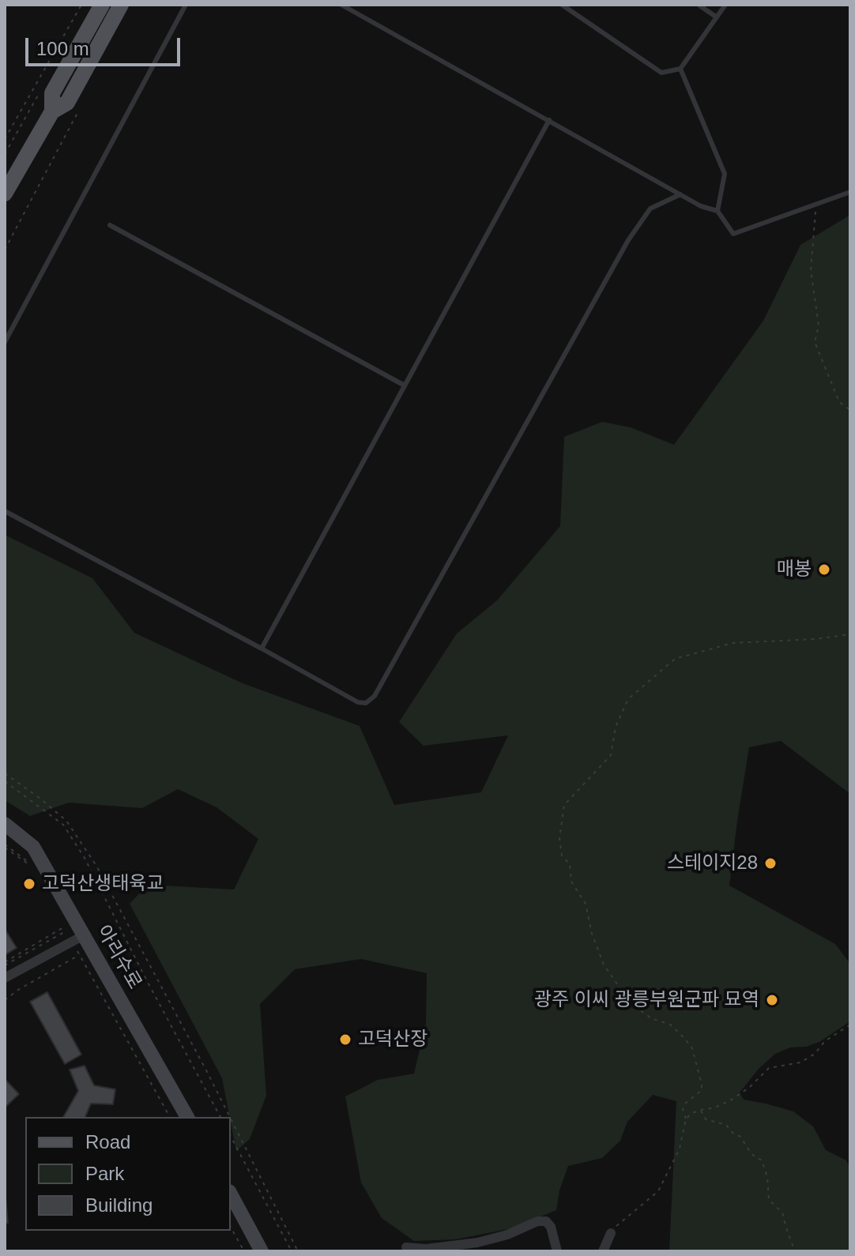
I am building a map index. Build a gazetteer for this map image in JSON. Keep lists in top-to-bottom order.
{
  "streets": {
    "main road": ["아리수로"]
  },
  "places": [
    "매봉",
    "스테이지28",
    "고덕산생태육교",
    "광주 이씨 광릉부원군파 묘역",
    "고덕산장"
  ],
  "legend": ["Road", "Park", "Building"],
  "scale_bar": "100 m"
}
